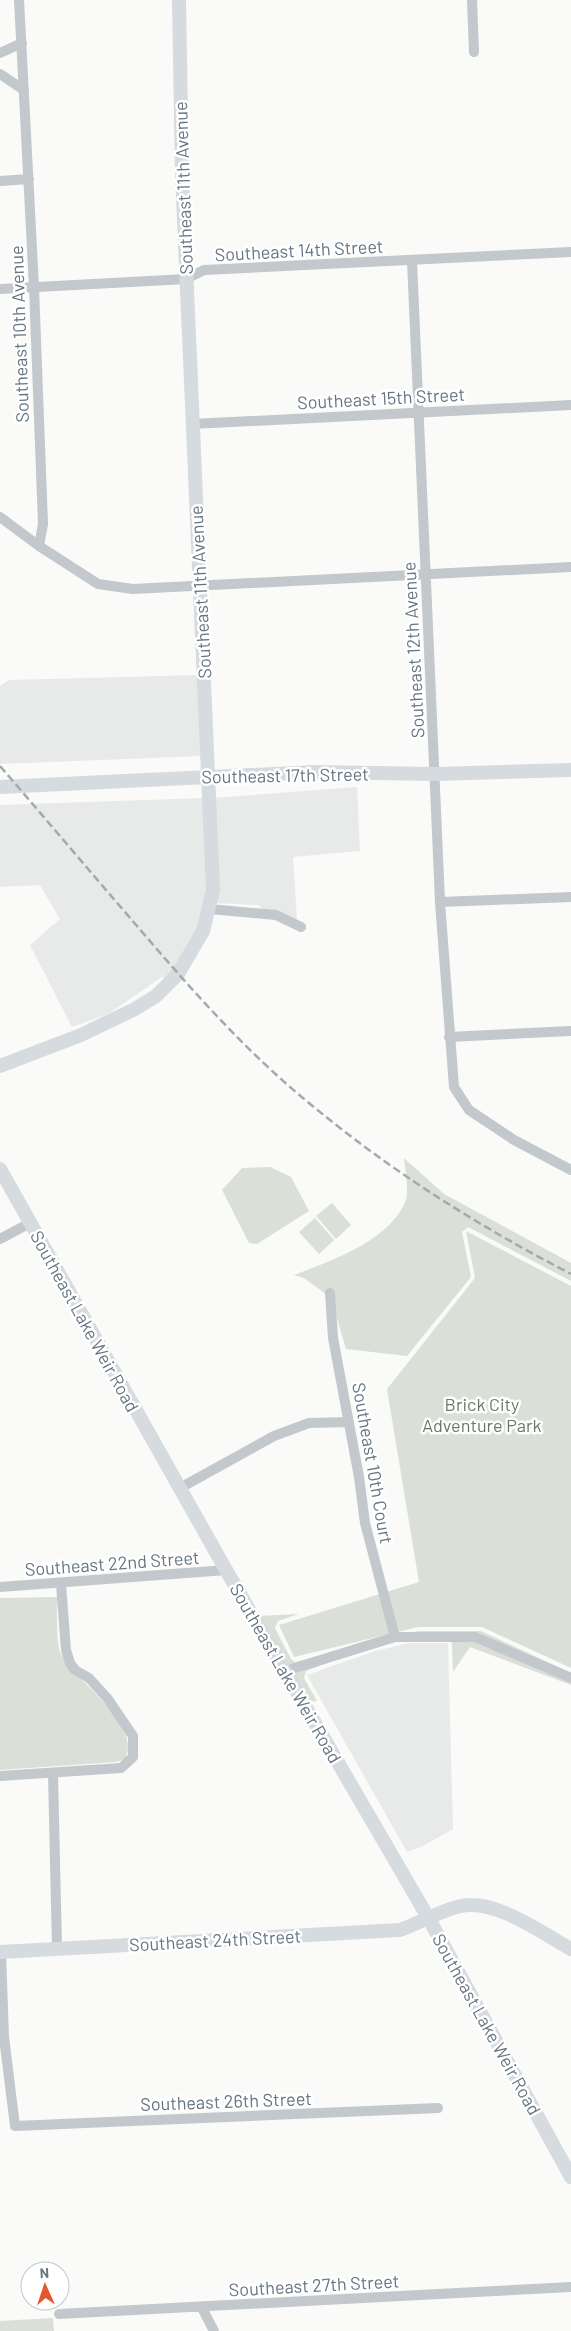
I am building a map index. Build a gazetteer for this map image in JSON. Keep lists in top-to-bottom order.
{
  "streets": {
    "street": [
      "Southeast 11th Avenue",
      "Southeast 14th Street",
      "Southeast 10th Avenue",
      "Southeast 15th Street",
      "Southeast 12th Avenue",
      "Southeast 17th Street",
      "Southeast Lake Weir Road",
      "Southeast 10th Court",
      "Southeast 22nd Street",
      "Southeast 24th Street",
      "Southeast 26th Street",
      "Southeast 27th Street"
    ]
  },
  "crossings": [
    ["Southeast 11th Avenue", "Southeast 14th Street"],
    ["Southeast 11th Avenue", "Southeast 15th Street"],
    ["Southeast 11th Avenue", "Southeast 17th Street"],
    ["Southeast 14th Street", "Southeast 10th Avenue"],
    ["Southeast 14th Street", "Southeast 12th Avenue"],
    ["Southeast 15th Street", "Southeast 12th Avenue"],
    ["Southeast 12th Avenue", "Southeast 17th Street"],
    ["Southeast Lake Weir Road", "Southeast 22nd Street"],
    ["Southeast Lake Weir Road", "Southeast 24th Street"],
    ["Southeast 24th Street", "Southeast 26th Street"]
  ],
  "parks": ["Brick City Adventure Park"],
  "north": "top"
}
